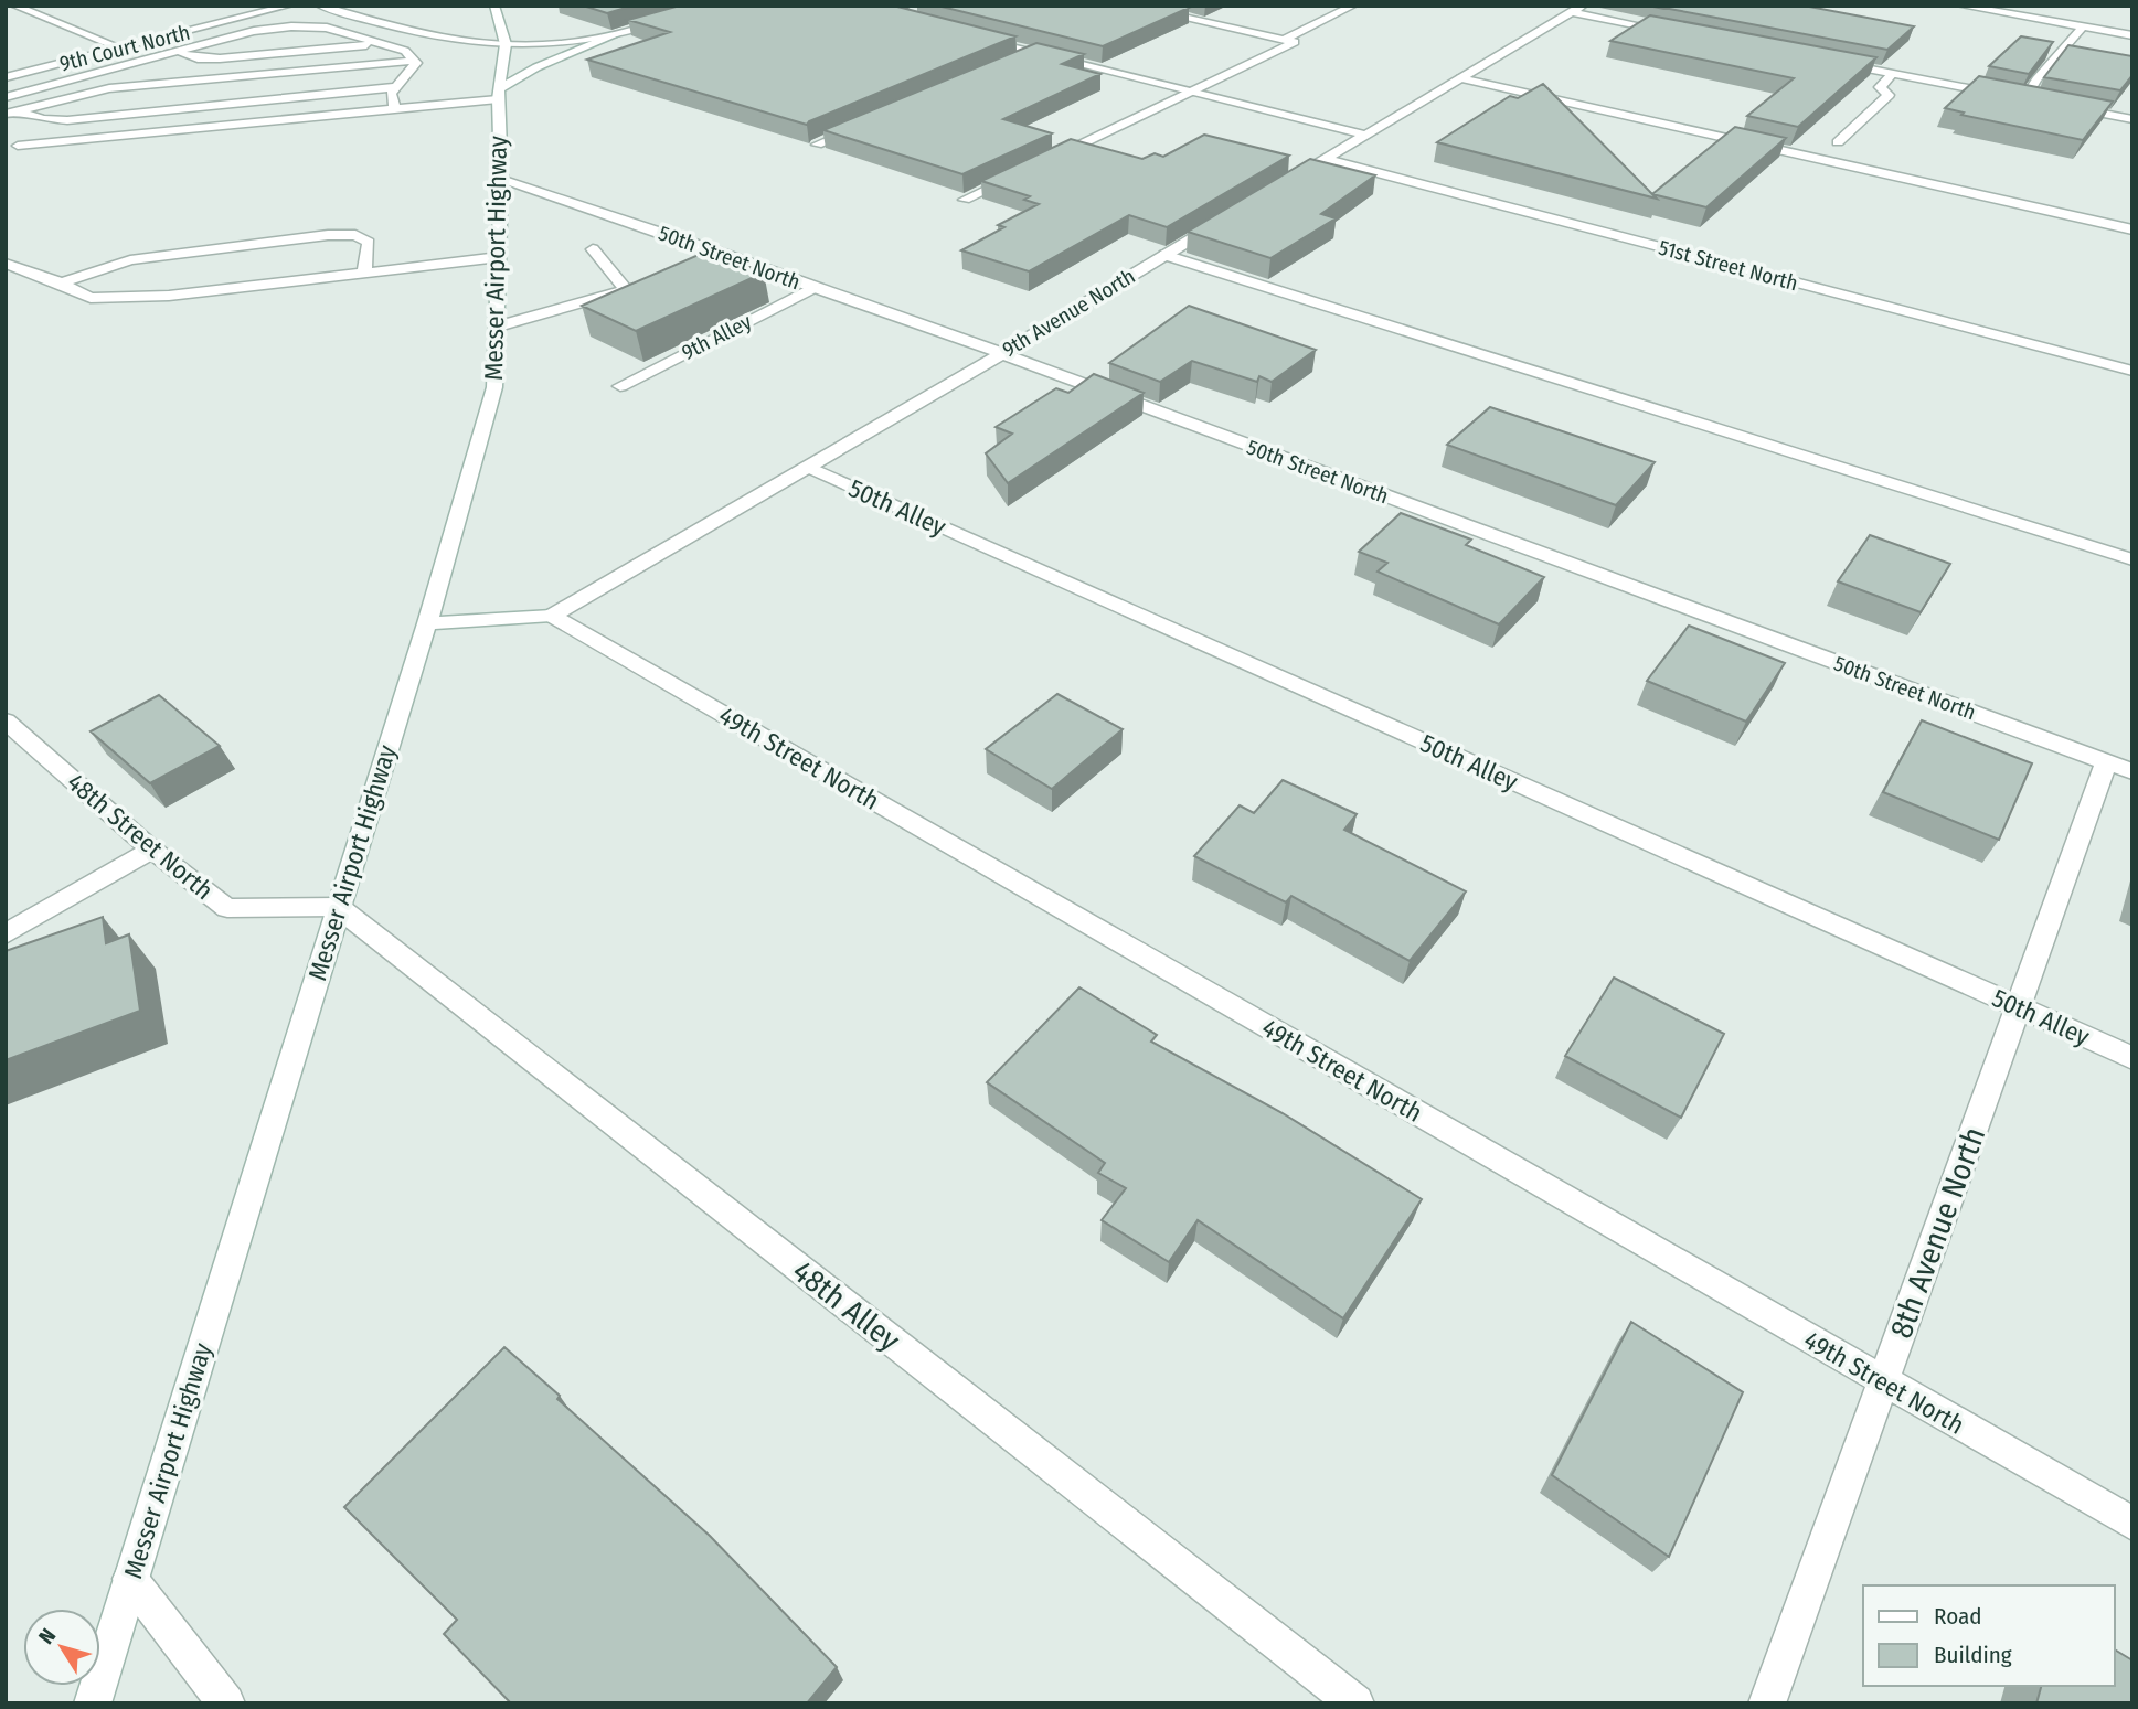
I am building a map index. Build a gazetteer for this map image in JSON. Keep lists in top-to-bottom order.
{
  "streets": {
    "street": [
      "9th Court North",
      "50th Street North",
      "Messer Airport Highway",
      "51st Street North",
      "9th Avenue North",
      "9th Alley",
      "50th Alley",
      "49th Street North",
      "48th Street North",
      "8th Avenue North",
      "48th Alley"
    ]
  },
  "crossings": [
    ["50th Street North", "Messer Airport Highway"],
    ["50th Street North", "9th Avenue North"],
    ["50th Street North", "9th Alley"],
    ["50th Street North", "8th Avenue North"],
    ["Messer Airport Highway", "48th Street North"],
    ["Messer Airport Highway", "48th Alley"],
    ["9th Avenue North", "50th Alley"],
    ["9th Avenue North", "49th Street North"],
    ["50th Alley", "8th Avenue North"],
    ["49th Street North", "8th Avenue North"],
    ["48th Street North", "48th Alley"]
  ],
  "legend": ["Road", "Building"],
  "north": "top left"
}
